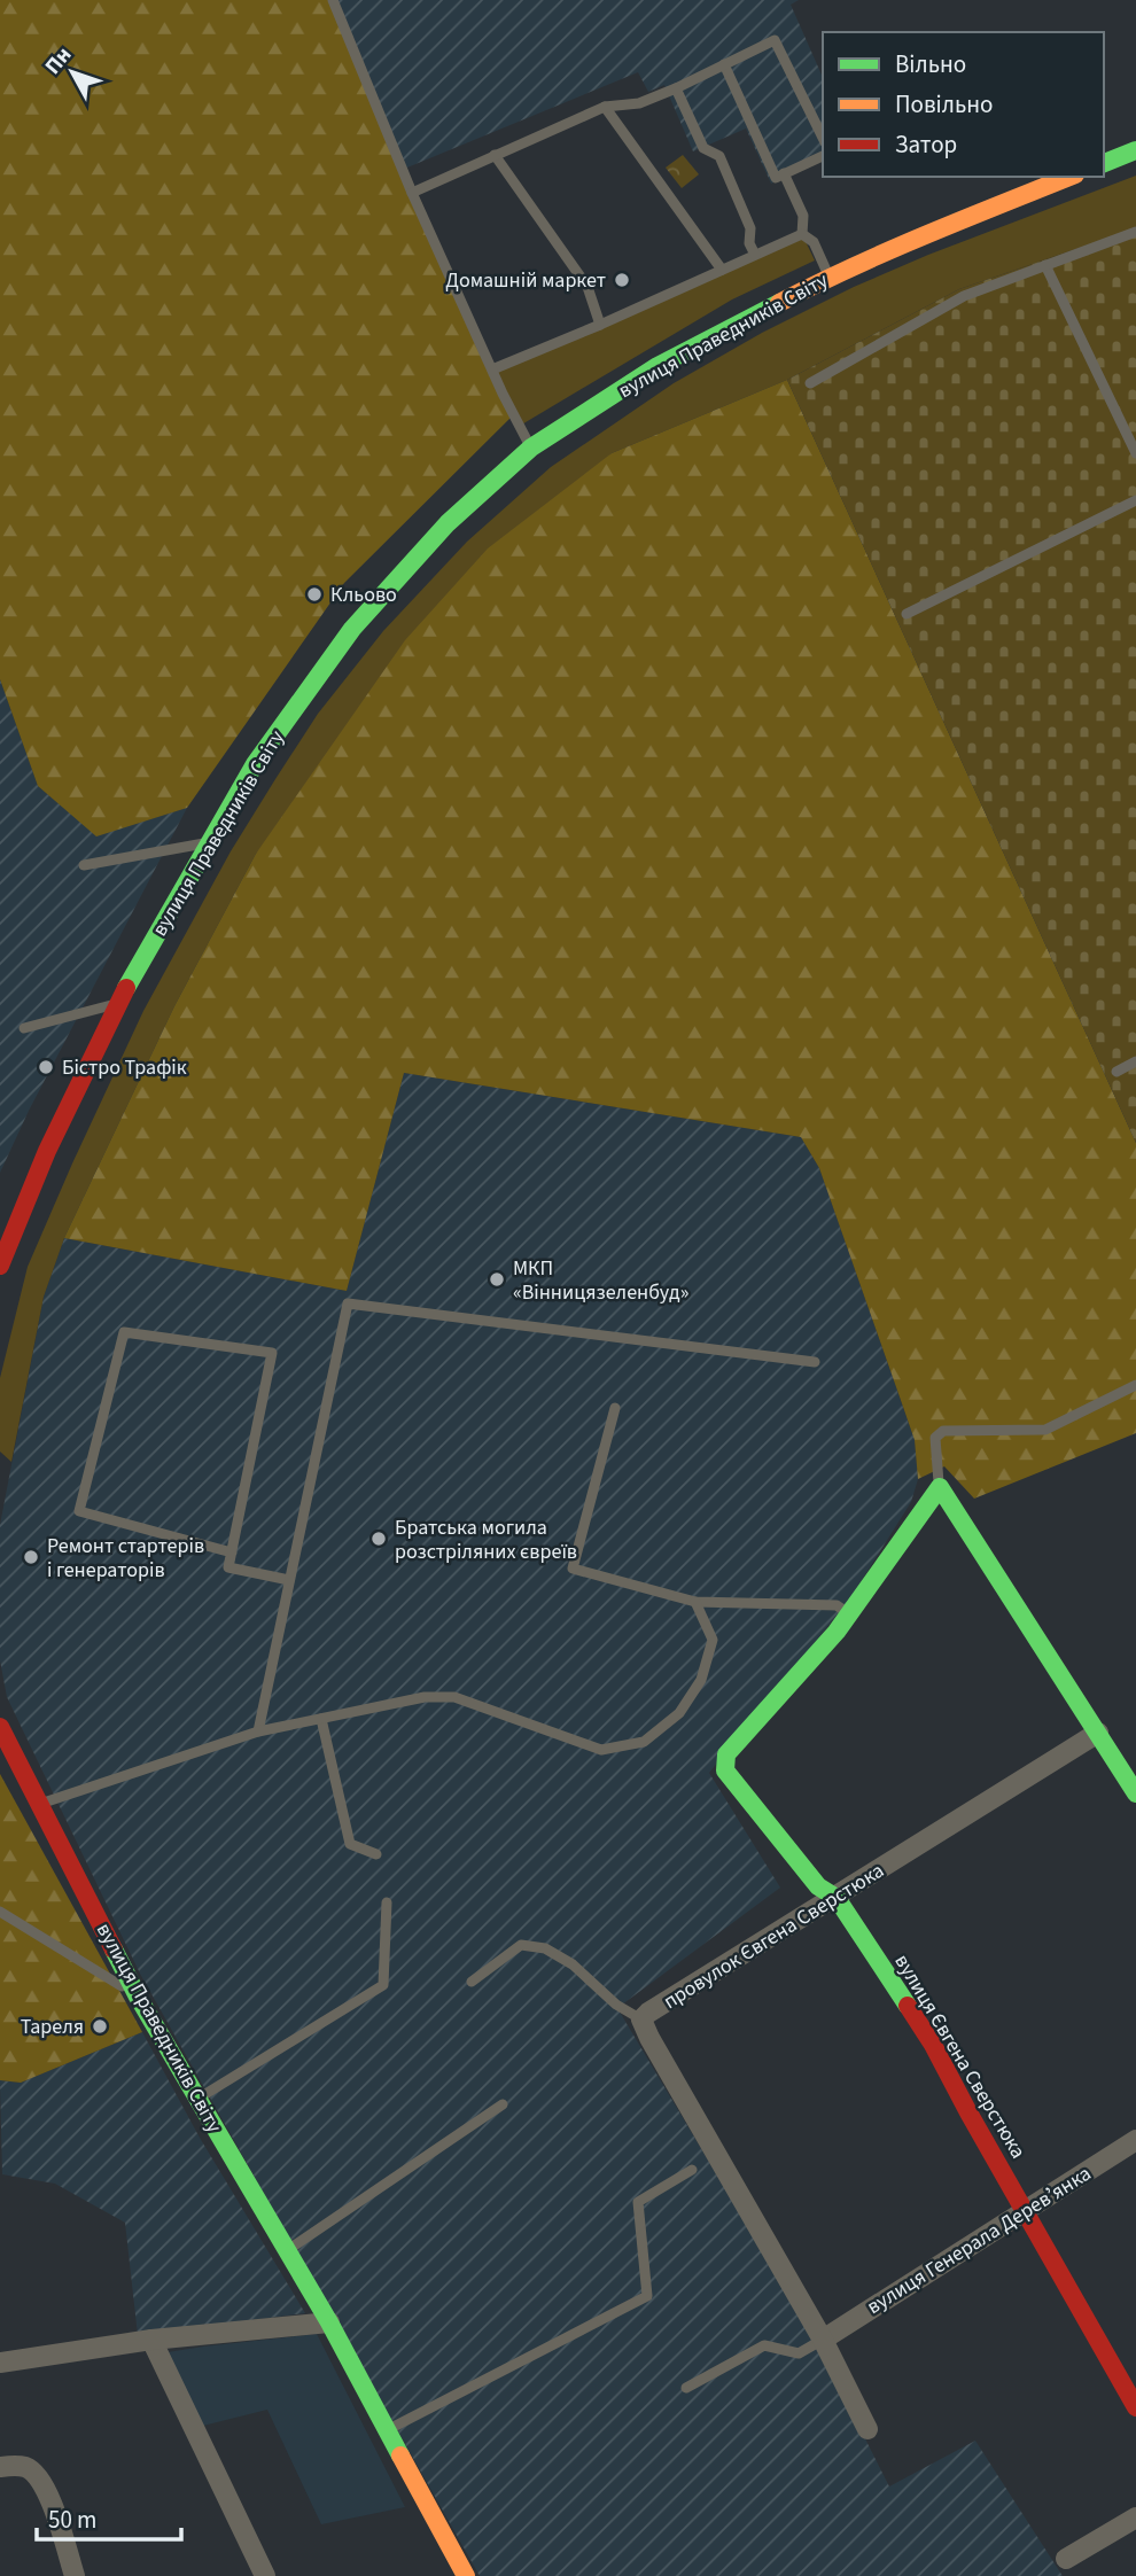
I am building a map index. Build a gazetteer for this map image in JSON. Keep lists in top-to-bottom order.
{
  "streets": {
    "main road": ["вулиця Праведників Світу", "вулиця Євгена Сверстюка"],
    "street": ["провулок Євгена Сверстюка", "вулиця Генерала Деревʼянка"]
  },
  "crossings": [
    ["провулок Євгена Сверстюка", "вулиця Євгена Сверстюка"],
    ["провулок Євгена Сверстюка", "вулиця Генерала Деревʼянка"],
    ["вулиця Євгена Сверстюка", "вулиця Генерала Деревʼянка"]
  ],
  "places": [
    "Домашній маркет",
    "Кльово",
    "Бістро Трафік",
    "МКП «Вінницязеленбуд»",
    "Братська могила розстріляних євреїв",
    "Ремонт стартерів і генераторів",
    "Тареля"
  ],
  "legend": ["Вільно", "Повільно", "Затор"],
  "scale_bar": "50 m",
  "north": "top left"
}
